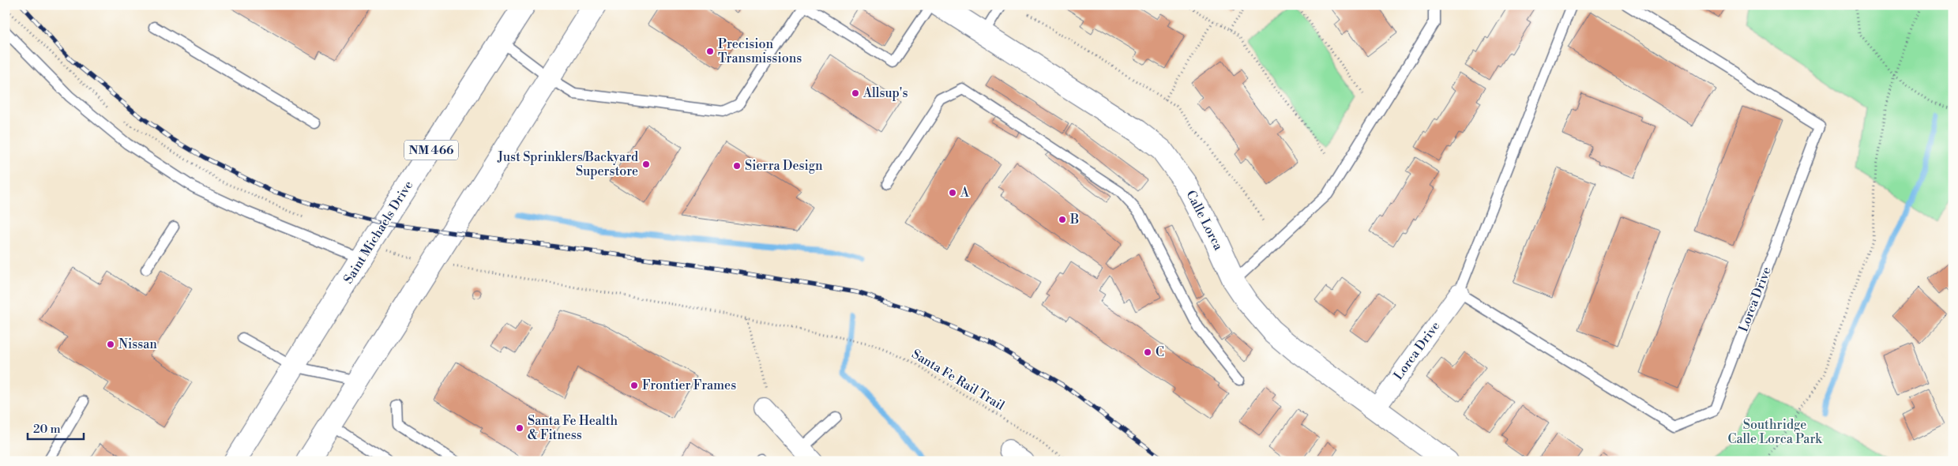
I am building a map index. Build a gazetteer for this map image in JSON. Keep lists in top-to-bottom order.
{
  "streets": {
    "main road": ["NM 466", "Calle Lorca", "Saint Michaels Drive"],
    "street": ["Lorca Drive"],
    "path": ["Santa Fe Rail Trail"]
  },
  "crossings": [
    ["Calle Lorca", "Lorca Drive"]
  ],
  "parks": ["Southridge Calle Lorca Park"],
  "places": [
    "Precision Transmissions",
    "Allsup's",
    "Just Sprinklers/Backyard Superstore",
    "Sierra Design",
    "A",
    "B",
    "Nissan",
    "C",
    "Frontier Frames",
    "Santa Fe Health & Fitness"
  ],
  "scale_bar": "20 m"
}
